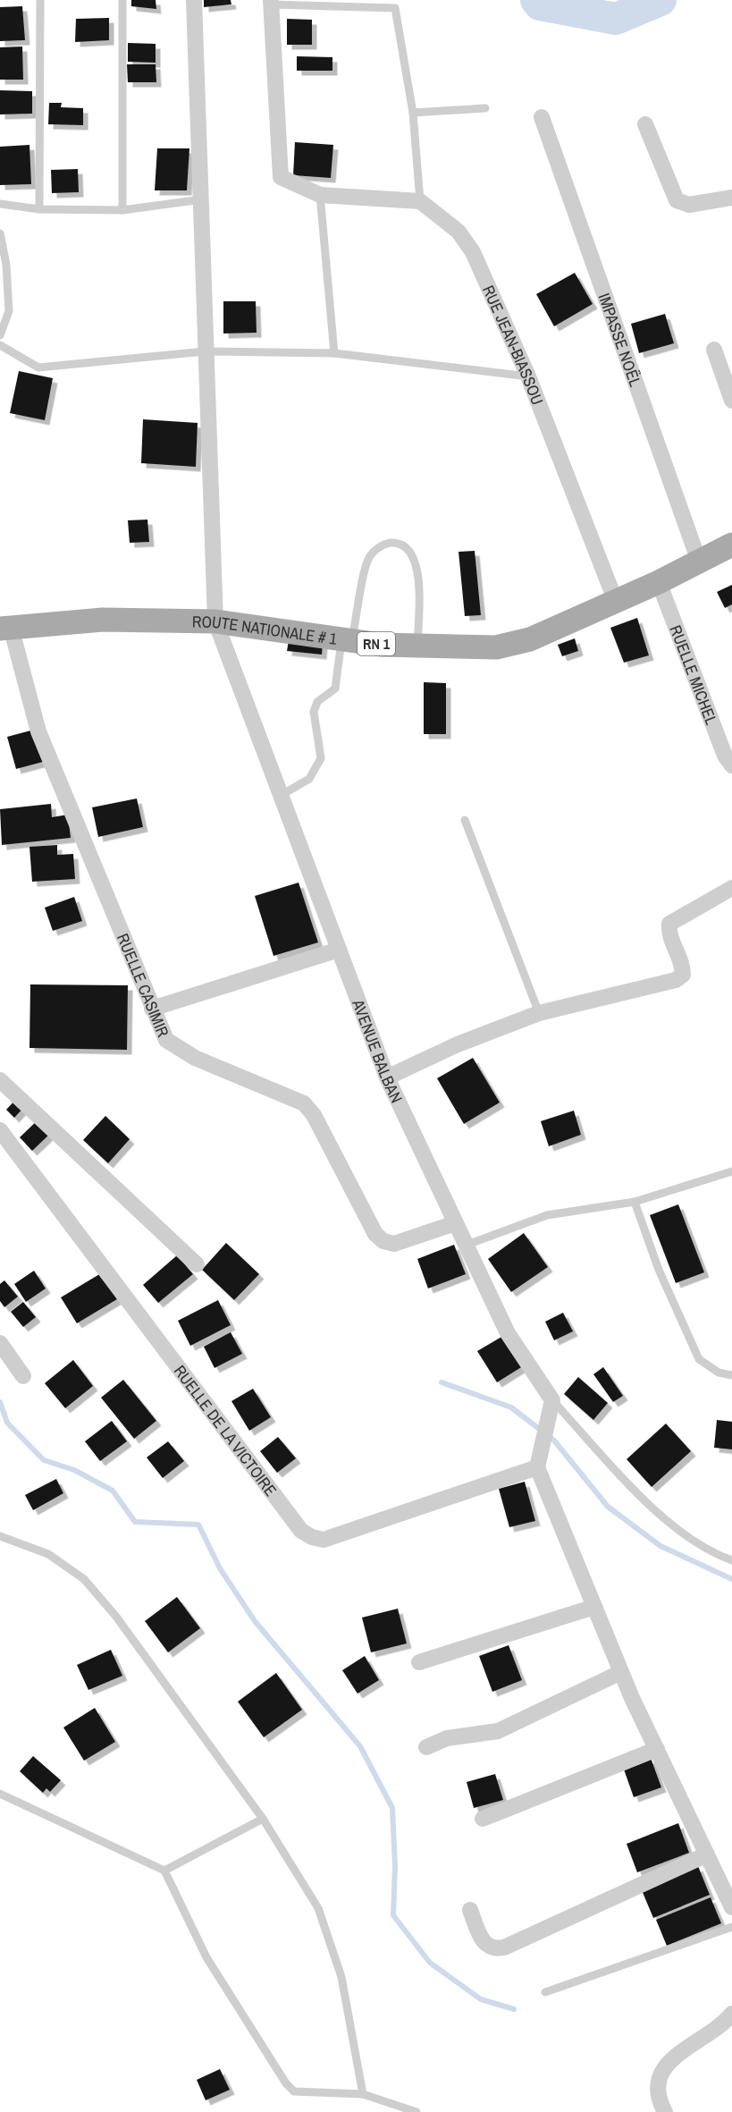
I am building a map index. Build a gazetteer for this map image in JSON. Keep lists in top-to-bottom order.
{
  "streets": {
    "main road": ["ROUTE NATIONALE # 1", "RN 1"],
    "street": [
      "IMPASSE NOËL",
      "RUE JEAN-BIASSOU",
      "RUELLE MICHEL",
      "RUELLE CASIMIR",
      "AVENUE BALBAN",
      "RUELLE DE LA VICTOIRE"
    ]
  },
  "crossings": [
    ["IMPASSE NOËL", "ROUTE NATIONALE # 1"],
    ["RUE JEAN-BIASSOU", "ROUTE NATIONALE # 1"],
    ["ROUTE NATIONALE # 1", "RUELLE MICHEL"],
    ["ROUTE NATIONALE # 1", "RUELLE CASIMIR"],
    ["ROUTE NATIONALE # 1", "AVENUE BALBAN"],
    ["RUELLE CASIMIR", "AVENUE BALBAN"]
  ]
}
